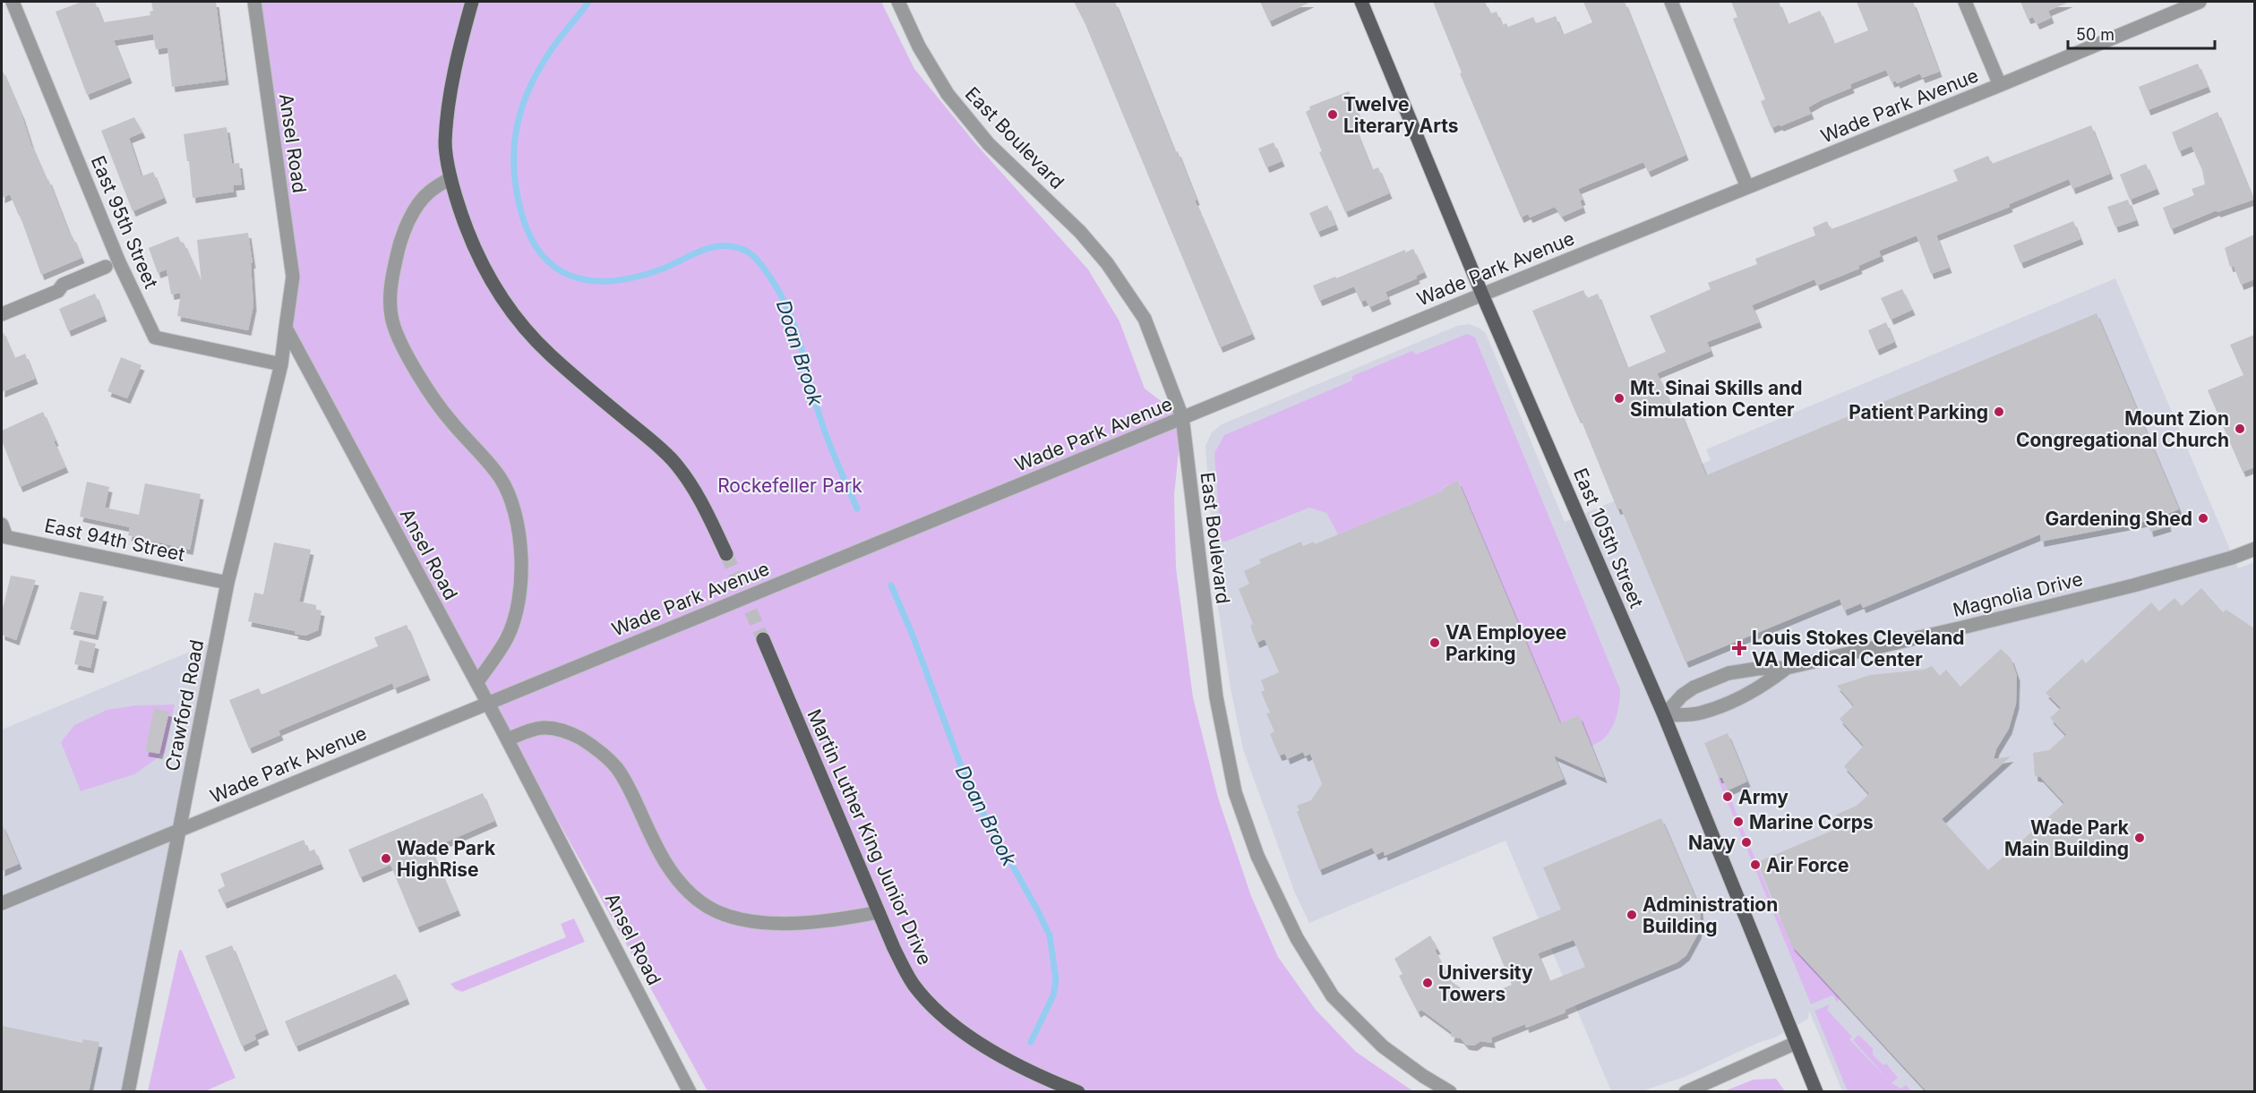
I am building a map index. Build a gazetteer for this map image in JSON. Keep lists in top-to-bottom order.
{
  "streets": {
    "main road": ["East 105th Street", "Martin Luther King Junior Drive"],
    "street": [
      "Wade Park Avenue",
      "East Boulevard",
      "Ansel Road",
      "East 95th Street",
      "East 94th Street",
      "Magnolia Drive",
      "Crawford Road"
    ]
  },
  "crossings": [
    ["Wade Park Avenue", "East Boulevard"],
    ["Wade Park Avenue", "Ansel Road"],
    ["Wade Park Avenue", "East 105th Street"],
    ["Wade Park Avenue", "Crawford Road"],
    ["Ansel Road", "Crawford Road"],
    ["East 95th Street", "Crawford Road"],
    ["East 105th Street", "Magnolia Drive"],
    ["East 94th Street", "Crawford Road"]
  ],
  "water": ["Doan Brook"],
  "parks": ["Rockefeller Park"],
  "places": {
    "other": [
      "Twelve Literary Arts",
      "Mt. Sinai Skills and Simulation Center",
      "Patient Parking",
      "Mount Zion Congregational Church",
      "Gardening Shed",
      "VA Employee Parking",
      "Army",
      "Marine Corps",
      "Wade Park Main Building",
      "Navy",
      "Wade Park HighRise",
      "Air Force",
      "Administration Building",
      "University Towers"
    ],
    "health": ["Louis Stokes Cleveland VA Medical Center"]
  },
  "scale_bar": "50 m"
}
